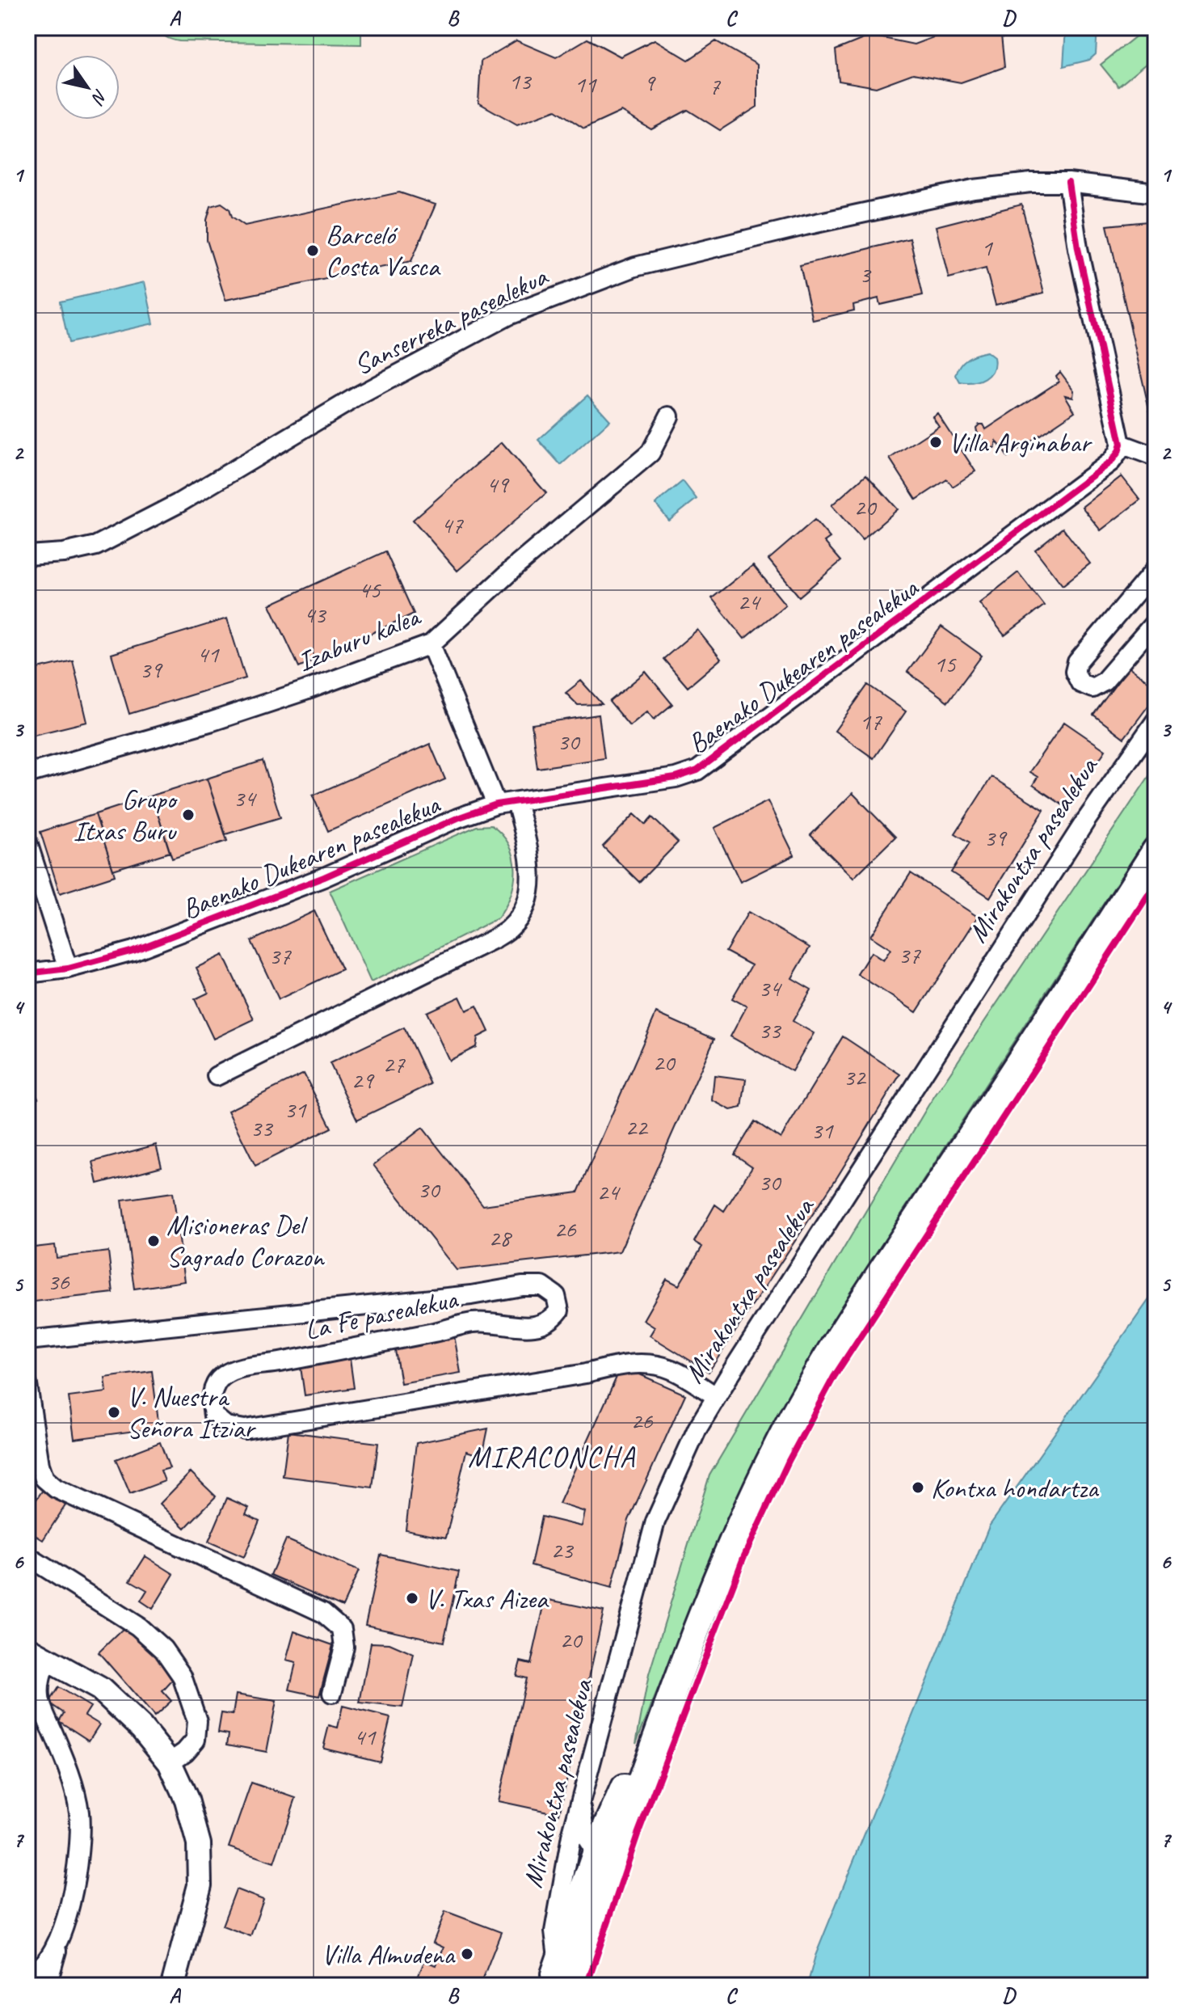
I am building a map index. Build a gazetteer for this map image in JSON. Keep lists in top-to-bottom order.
{
  "streets": {
    "main road": ["Mirakontxa pasealekua"],
    "street": [
      "Sanserreka pasealekua",
      "Izaburu kalea",
      "Baenako Dukearen pasealekua",
      "La Fe pasealekua"
    ]
  },
  "crossings": [
    ["Mirakontxa pasealekua", "La Fe pasealekua"]
  ],
  "districts": ["MIRACONCHA"],
  "places": [
    "Barceló Costa Vasca",
    "Villa Arginabar",
    "Grupo Itxas Buru",
    "Misioneras Del Sagrado Corazon",
    "V. Nuestra Señora Itziar",
    "Kontxa hondartza",
    "V. Txas Aizea",
    "Villa Almudena"
  ],
  "house_numbers": [
    "13",
    "9",
    "11",
    "7",
    "1",
    "3",
    "49",
    "20",
    "47",
    "45",
    "24",
    "43",
    "41",
    "15",
    "39",
    "17",
    "30",
    "34",
    "39",
    "37",
    "37",
    "34",
    "33",
    "20",
    "27",
    "32",
    "29",
    "31",
    "22",
    "33",
    "31",
    "30",
    "30",
    "24",
    "26",
    "28",
    "36",
    "26",
    "23",
    "20",
    "41"
  ],
  "north": "bottom right",
  "grid": {
    "columns": [
      "A",
      "B",
      "C",
      "D"
    ],
    "rows": [
      "1",
      "2",
      "3",
      "4",
      "5",
      "6",
      "7"
    ]
  }
}
